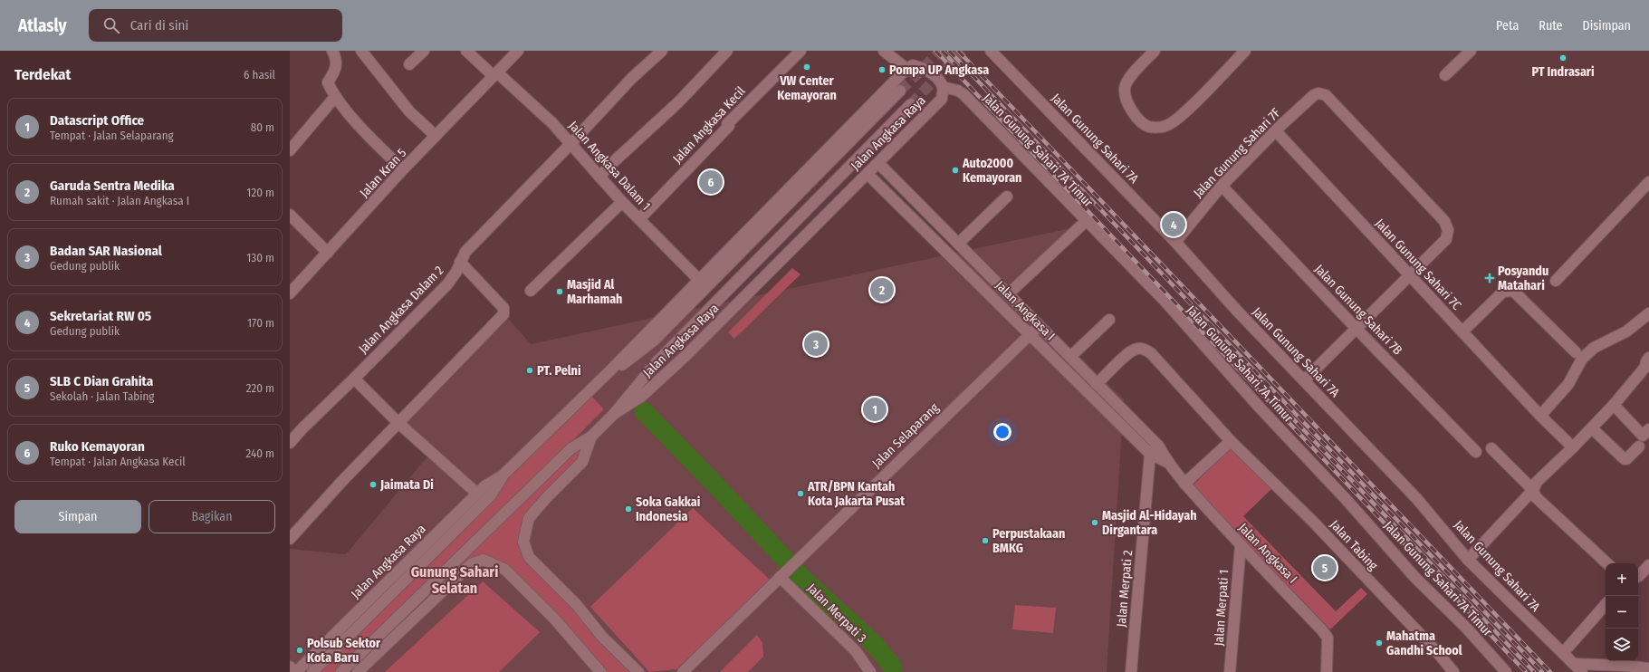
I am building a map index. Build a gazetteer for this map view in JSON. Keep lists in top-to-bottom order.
{
  "streets": {
    "street": [
      "Jalan Angkasa Kecil",
      "Jalan Angkasa Raya",
      "Jalan Gunung Sahari 7A",
      "Jalan Gunung Sahari 7A Timur",
      "Jalan Gunung Sahari 7F",
      "Jalan Angkasa Dalam 1",
      "Jalan Kran 5",
      "Jalan Gunung Sahari 7C",
      "Jalan Angkasa Dalam 2",
      "Jalan Gunung Sahari 7B",
      "Jalan Angkasa I",
      "Jalan Selaparang",
      "Jalan Tabing",
      "Jalan Merpati 2",
      "Jalan Merpati 1",
      "Jalan Merpati 3"
    ]
  },
  "crossings": [
    ["Jalan Angkasa Kecil", "Jalan Angkasa Dalam 1"],
    ["Jalan Angkasa Raya", "Jalan Gunung Sahari 7A Timur"],
    ["Jalan Angkasa Raya", "Jalan Angkasa Dalam 1"],
    ["Jalan Angkasa Raya", "Jalan Angkasa I"],
    ["Jalan Gunung Sahari 7A", "Jalan Gunung Sahari 7F"],
    ["Jalan Gunung Sahari 7F", "Jalan Gunung Sahari 7C"],
    ["Jalan Gunung Sahari 7F", "Jalan Gunung Sahari 7B"],
    ["Jalan Angkasa Dalam 1", "Jalan Kran 5"],
    ["Jalan Angkasa Dalam 1", "Jalan Angkasa Dalam 2"],
    ["Jalan Angkasa I", "Jalan Selaparang"],
    ["Jalan Angkasa I", "Jalan Tabing"],
    ["Jalan Angkasa I", "Jalan Merpati 2"],
    ["Jalan Angkasa I", "Jalan Merpati 1"],
    ["Jalan Selaparang", "Jalan Merpati 3"]
  ],
  "districts": ["Gunung Sahari Selatan"],
  "places": {
    "other": [
      "PT Indrasari",
      "VW Center Kemayoran",
      "Pompa UP Angkasa",
      "Auto2000 Kemayoran",
      "Masjid Al Marhamah",
      "PT. Pelni",
      "Jaimata Di",
      "ATR/BPN Kantah Kota Jakarta Pusat",
      "Soka Gakkai Indonesia",
      "Masjid Al-Hidayah Dirgantara",
      "Perpustakaan BMKG",
      "Mahatma Gandhi School",
      "Polsub Sektor Kota Baru"
    ],
    "health": ["Posyandu Matahari"]
  },
  "page": {
    "header": "Atlasly",
    "search": "Cari di sini",
    "nav": ["Peta", "Rute", "Disimpan"],
    "heading": ["Terdekat", "6 hasil"],
    "list": [
      {
        "mark": "1",
        "name": "Datascript Office",
        "note": "Tempat · Jalan Selaparang",
        "value": "80 m"
      },
      {
        "mark": "2",
        "name": "Garuda Sentra Medika",
        "note": "Rumah sakit · Jalan Angkasa I",
        "value": "120 m"
      },
      {
        "mark": "3",
        "name": "Badan SAR Nasional",
        "note": "Gedung publik",
        "value": "130 m"
      },
      {
        "mark": "4",
        "name": "Sekretariat RW 05",
        "note": "Gedung publik",
        "value": "170 m"
      },
      {
        "mark": "5",
        "name": "SLB C Dian Grahita",
        "note": "Sekolah · Jalan Tabing",
        "value": "220 m"
      },
      {
        "mark": "6",
        "name": "Ruko Kemayoran",
        "note": "Tempat · Jalan Angkasa Kecil",
        "value": "240 m"
      }
    ],
    "pins": [
      "6",
      "4",
      "2",
      "3",
      "1",
      "5"
    ],
    "buttons": ["Simpan", "Bagikan"],
    "map_buttons": ["+", "−"]
  }
}
